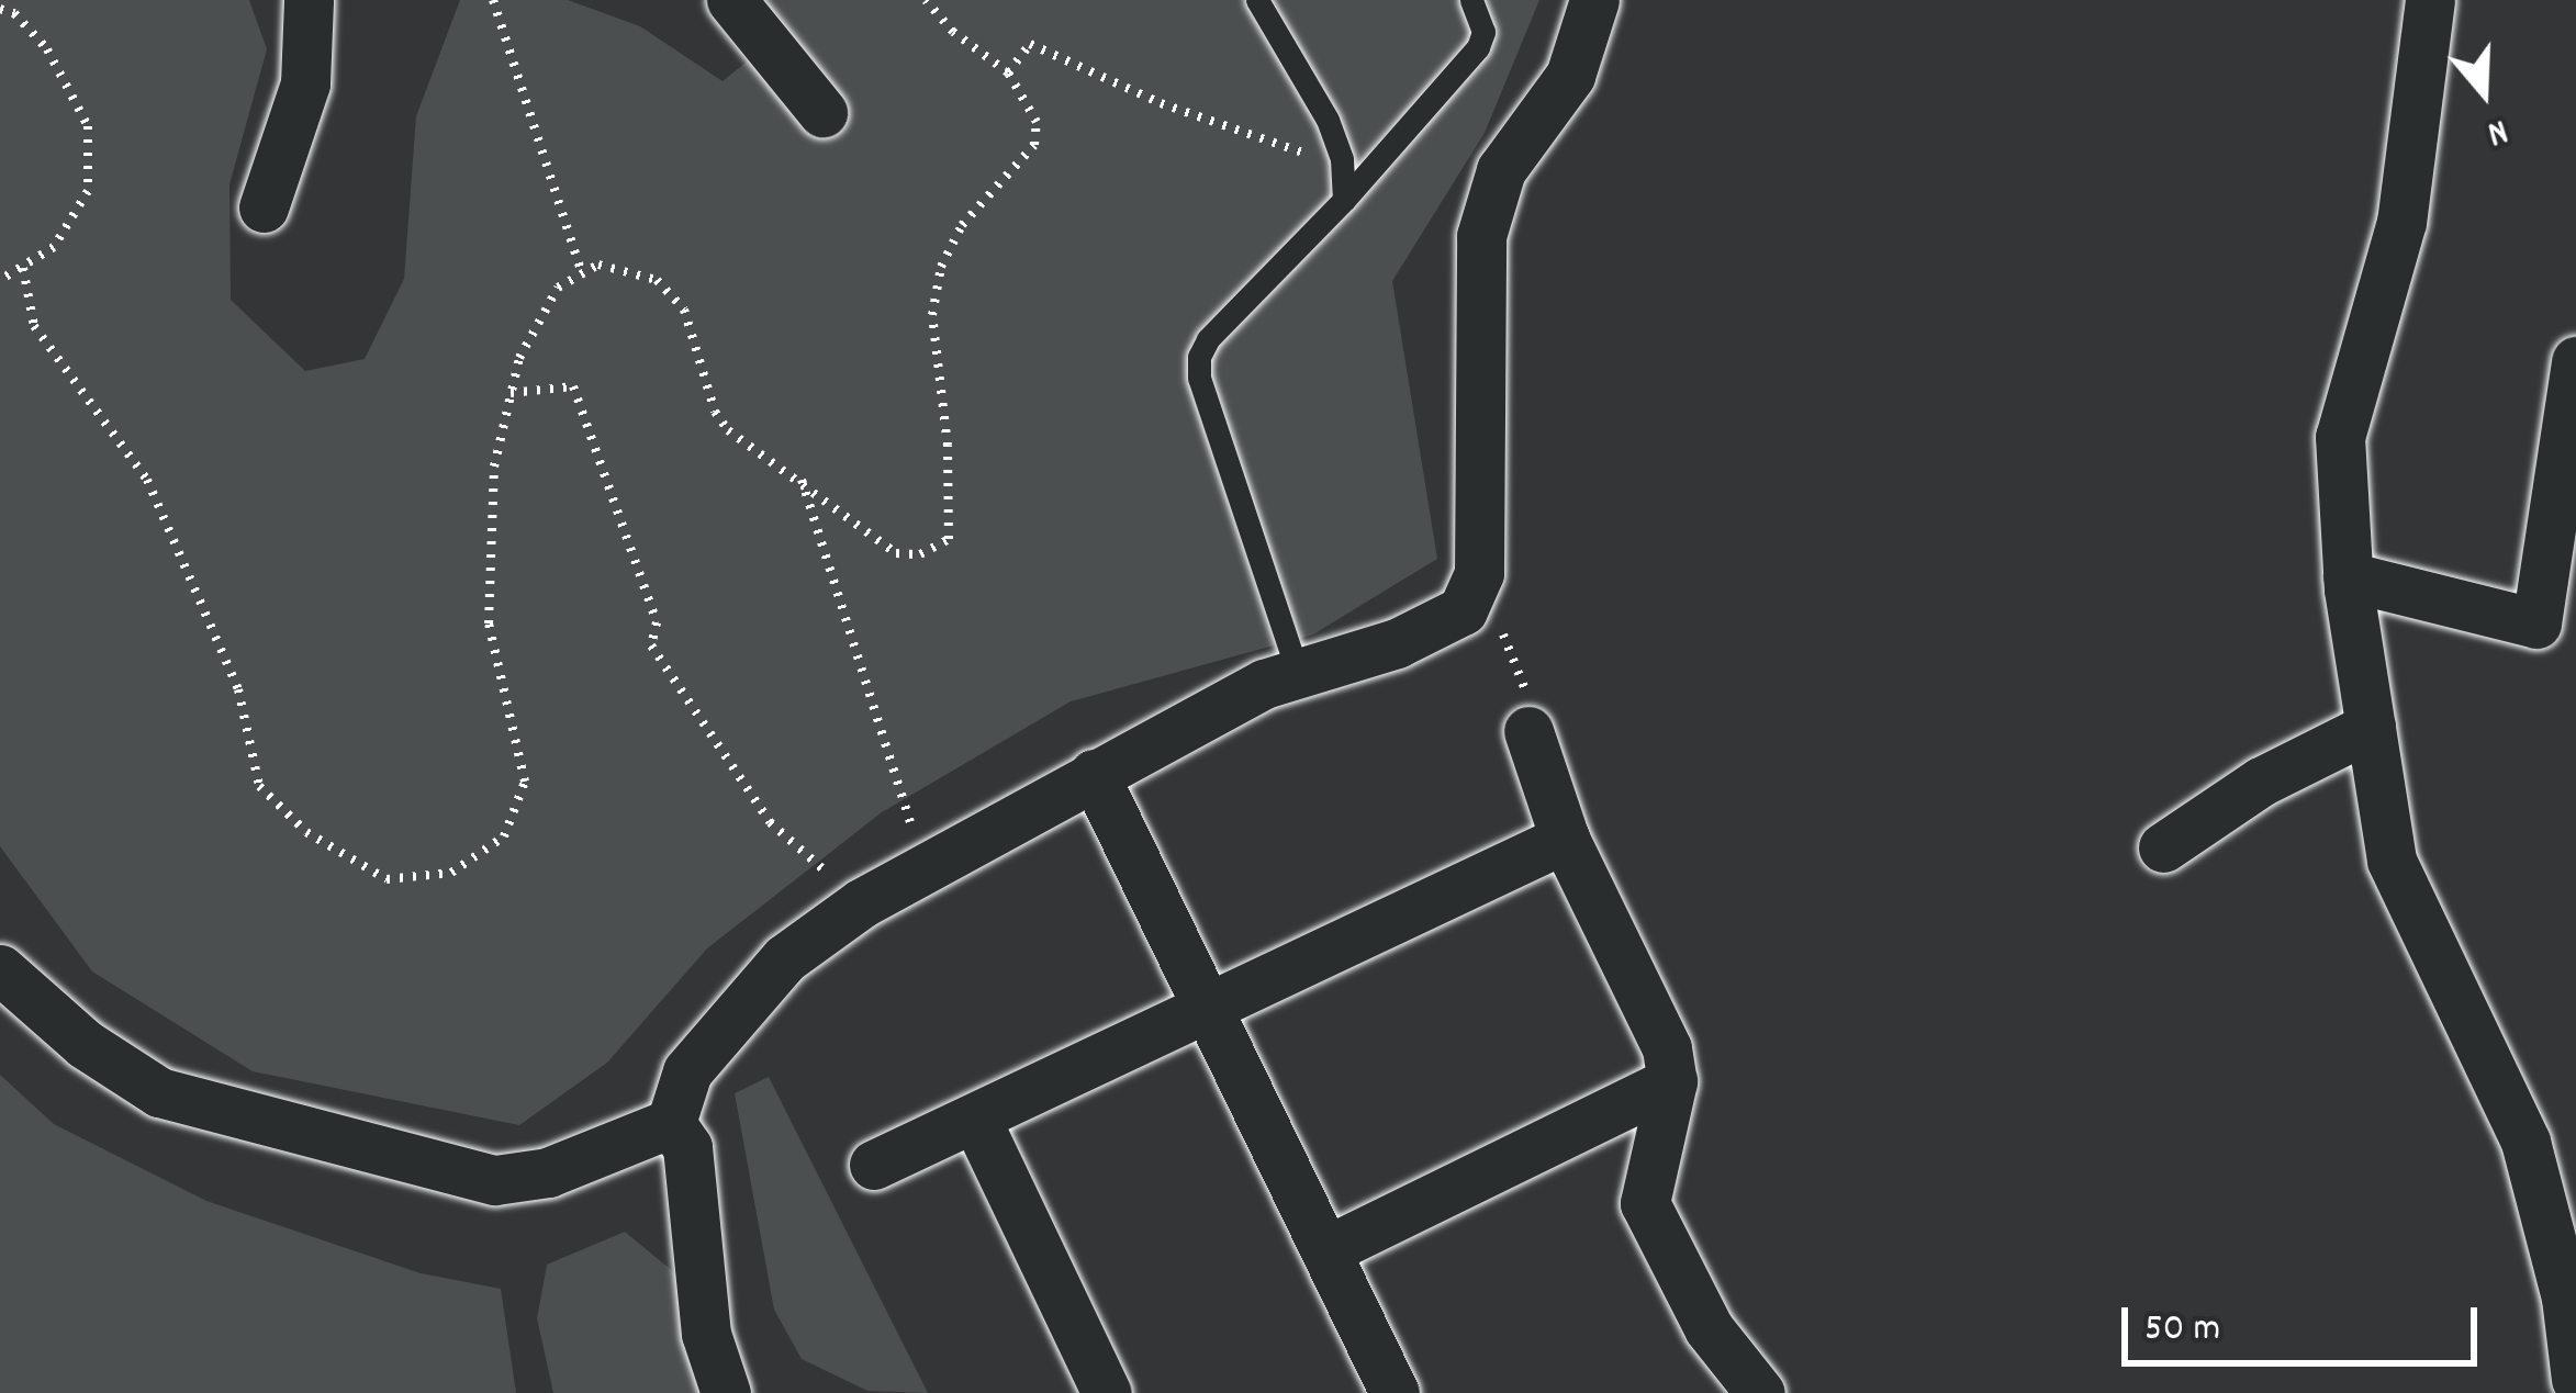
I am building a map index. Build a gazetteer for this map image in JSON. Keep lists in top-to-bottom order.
{
  "scale_bar": "50 m",
  "north": "bottom"
}
